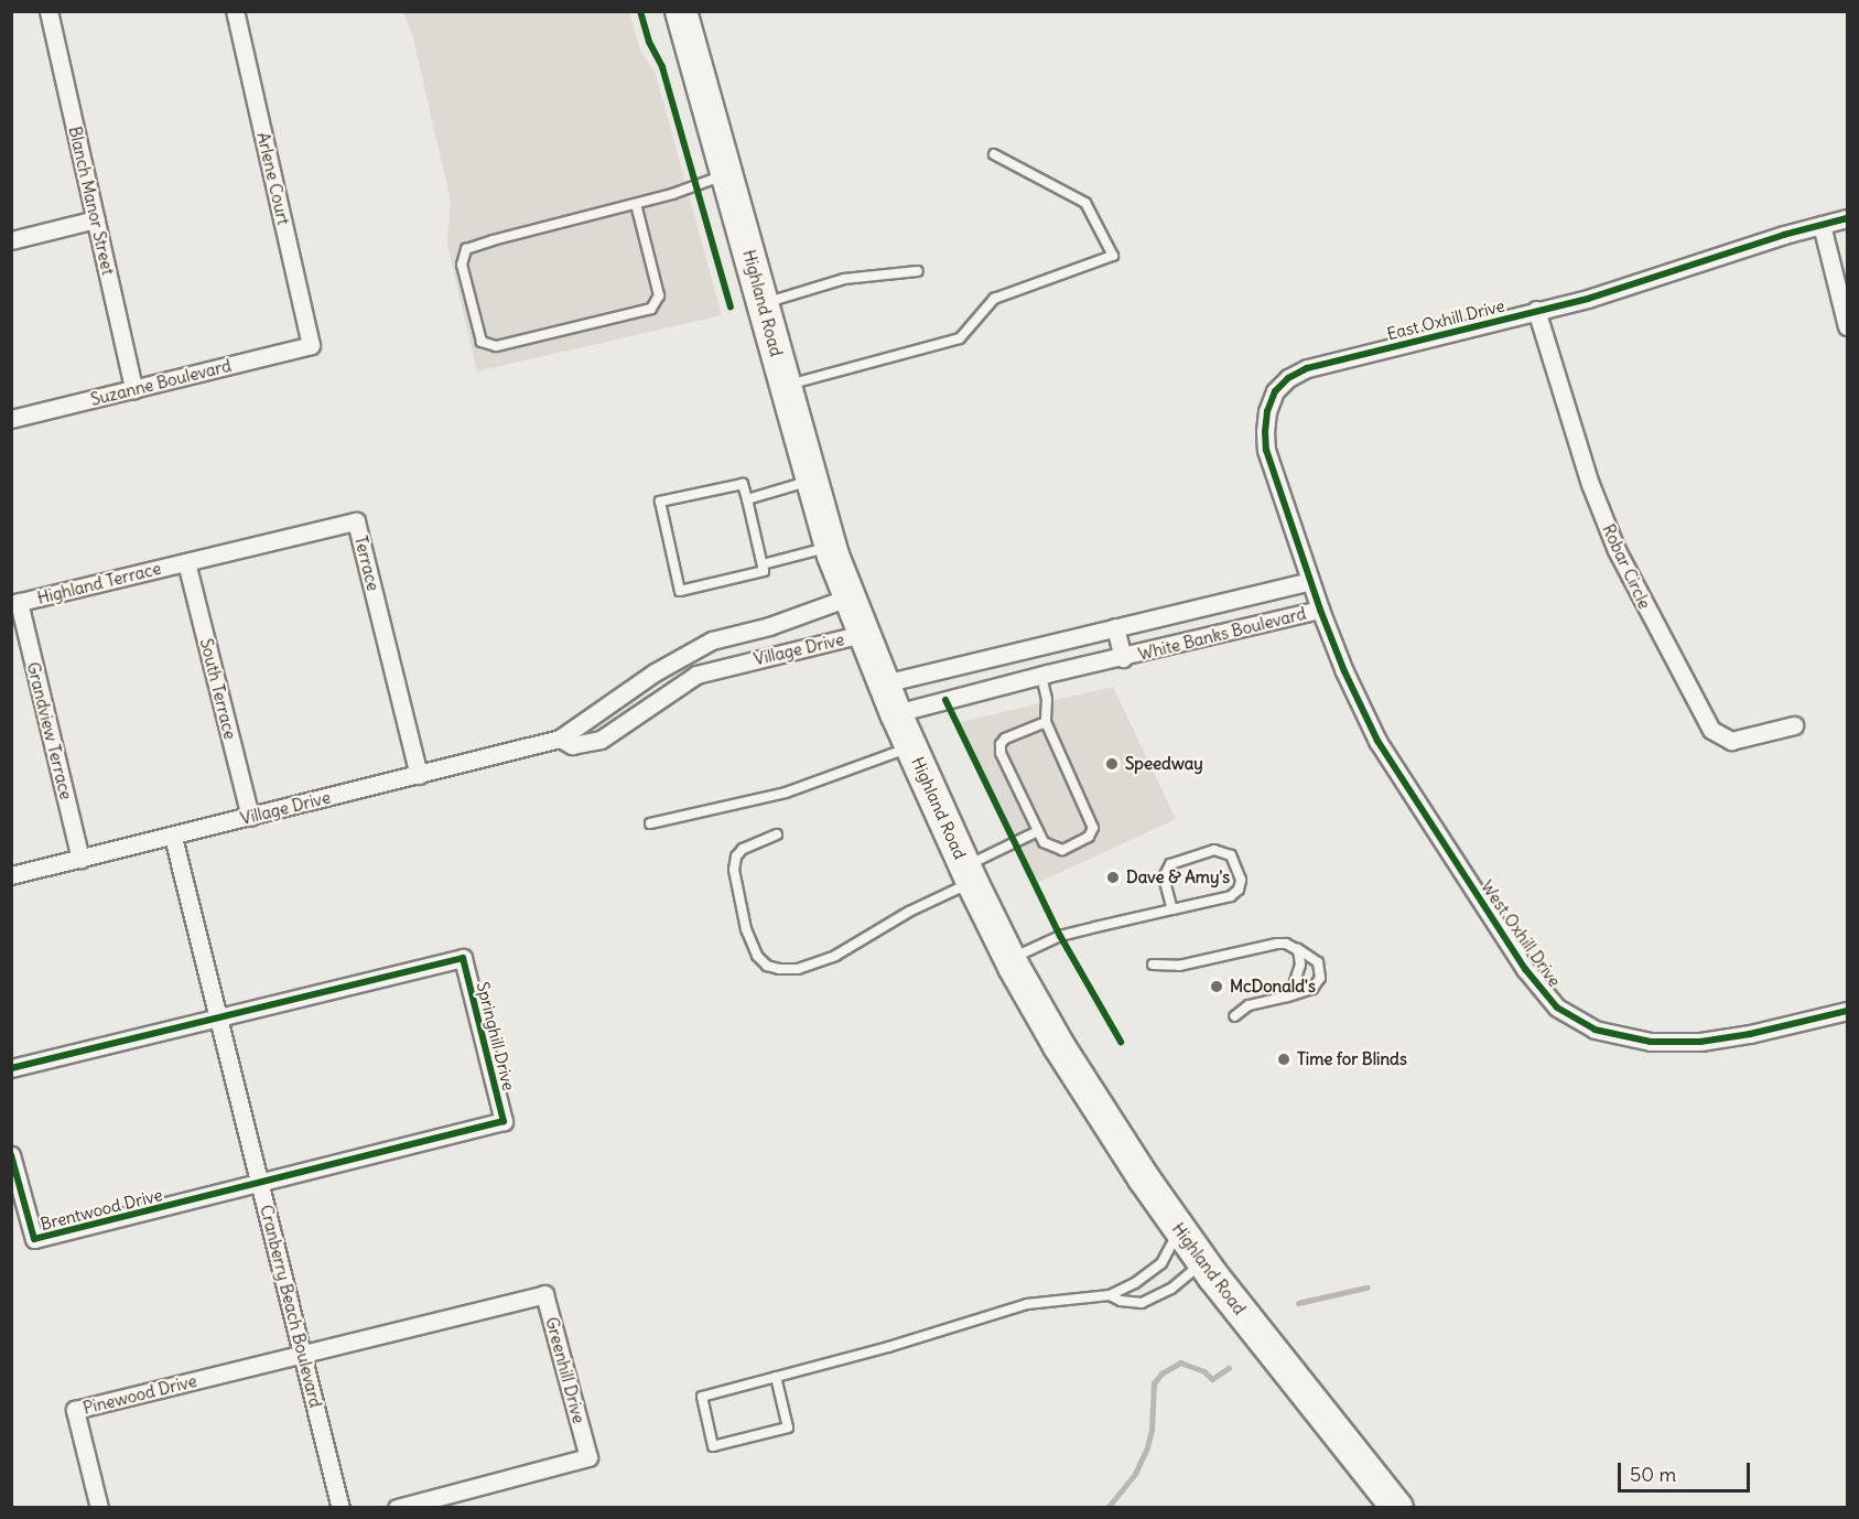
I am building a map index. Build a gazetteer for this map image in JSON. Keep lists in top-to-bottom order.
{
  "streets": {
    "highway": ["Highland Road"],
    "street": [
      "Arlene Court",
      "Blanch Manor Street",
      "East Oxhill Drive",
      "Suzanne Boulevard",
      "Terrace",
      "Robar Circle",
      "Highland Terrace",
      "White Banks Boulevard",
      "Village Drive",
      "South Terrace",
      "Grandview Terrace",
      "West Oxhill Drive",
      "Springhill Drive",
      "Brentwood Drive",
      "Cranberry Beach Boulevard",
      "Greenhill Drive",
      "Pinewood Drive"
    ]
  },
  "crossings": [
    ["Arlene Court", "Suzanne Boulevard"],
    ["Blanch Manor Street", "Suzanne Boulevard"],
    ["Highland Road", "White Banks Boulevard"],
    ["Highland Road", "Village Drive"],
    ["East Oxhill Drive", "Robar Circle"],
    ["East Oxhill Drive", "White Banks Boulevard"],
    ["East Oxhill Drive", "West Oxhill Drive"],
    ["Terrace", "Highland Terrace"],
    ["Terrace", "Village Drive"],
    ["Terrace", "South Terrace"],
    ["Highland Terrace", "South Terrace"],
    ["Highland Terrace", "Grandview Terrace"],
    ["White Banks Boulevard", "West Oxhill Drive"],
    ["Village Drive", "South Terrace"],
    ["Village Drive", "Grandview Terrace"],
    ["Village Drive", "Cranberry Beach Boulevard"],
    ["Springhill Drive", "Brentwood Drive"],
    ["Springhill Drive", "Cranberry Beach Boulevard"],
    ["Brentwood Drive", "Cranberry Beach Boulevard"],
    ["Cranberry Beach Boulevard", "Greenhill Drive"],
    ["Cranberry Beach Boulevard", "Pinewood Drive"],
    ["Greenhill Drive", "Pinewood Drive"]
  ],
  "places": [
    "Speedway",
    "Dave & Amy's",
    "McDonald's",
    "Time for Blinds"
  ],
  "scale_bar": "50 m"
}
